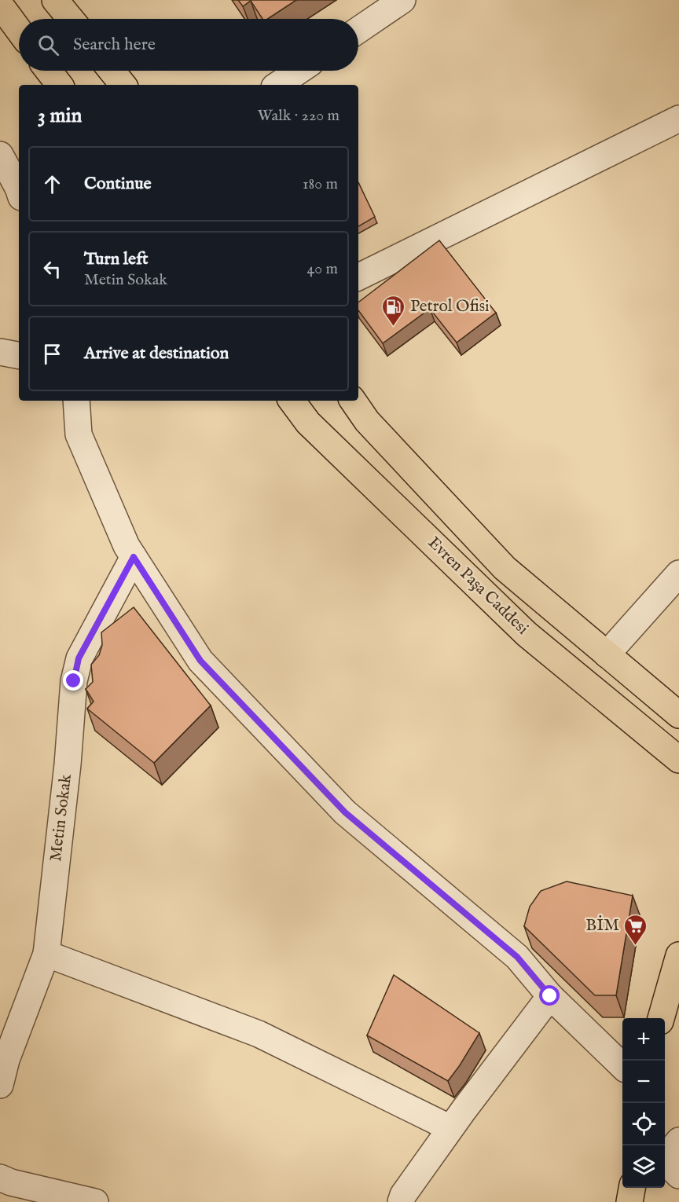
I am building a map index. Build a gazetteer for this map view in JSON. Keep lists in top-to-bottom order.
{
  "streets": {
    "main road": ["Evren Paşa Caddesi"],
    "street": ["Metin Sokak"]
  },
  "places": {
    "fuel station": ["Petrol Ofisi"],
    "supermarket": ["BİM"]
  },
  "page": {
    "search": "Search here",
    "heading": ["3 min", "Walk · 220 m"],
    "list": [
      ["Continue", "180 m"],
      ["Turn left", "Metin Sokak", "40 m"],
      "Arrive at destination"
    ],
    "map_buttons": ["+", "−"]
  }
}
